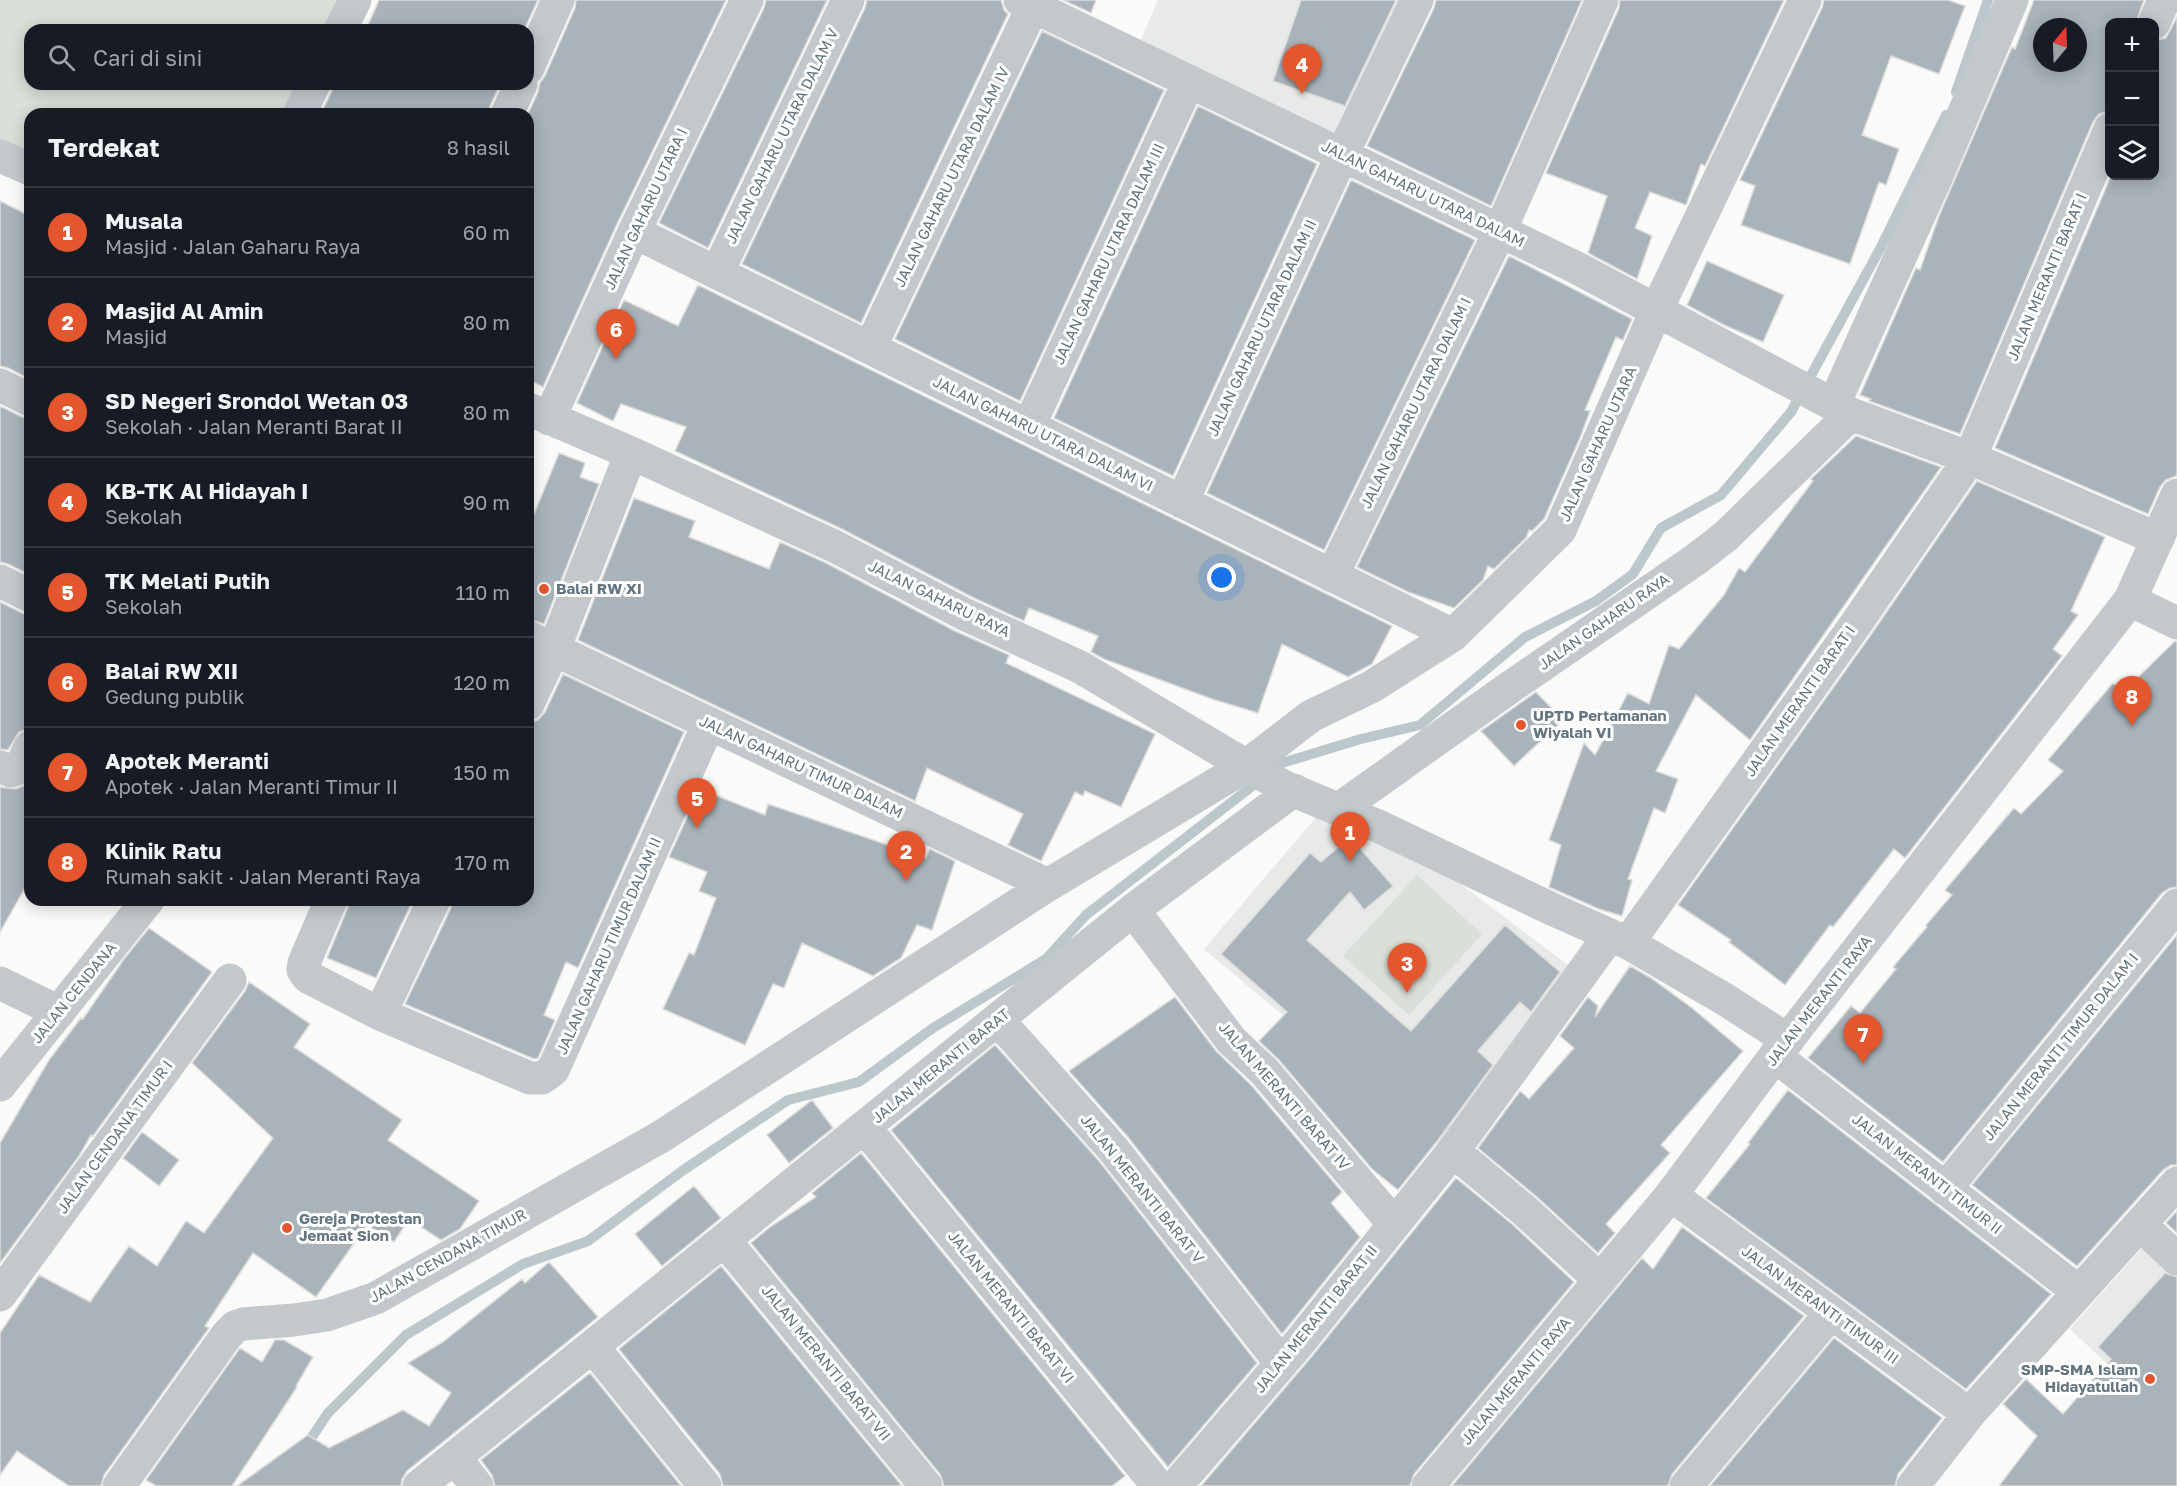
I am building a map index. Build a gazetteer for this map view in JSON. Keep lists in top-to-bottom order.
{
  "streets": {
    "street": [
      "JALAN GAHARU UTARA DALAM V",
      "JALAN GAHARU UTARA DALAM IV",
      "JALAN GAHARU UTARA DALAM",
      "JALAN GAHARU UTARA I",
      "JALAN GAHARU UTARA DALAM III",
      "JALAN MERANTI BARAT I",
      "JALAN GAHARU UTARA DALAM II",
      "JALAN GAHARU UTARA DALAM I",
      "JALAN GAHARU UTARA DALAM VI",
      "JALAN GAHARU UTARA",
      "JALAN GAHARU RAYA",
      "JALAN GAHARU TIMUR DALAM",
      "JALAN GAHARU TIMUR DALAM II",
      "JALAN CENDANA",
      "JALAN MERANTI RAYA",
      "JALAN MERANTI TIMUR DALAM I",
      "JALAN MERANTI BARAT",
      "JALAN MERANTI BARAT IV",
      "JALAN CENDANA TIMUR I",
      "JALAN MERANTI TIMUR II",
      "JALAN MERANTI BARAT V",
      "JALAN CENDANA TIMUR",
      "JALAN MERANTI TIMUR III",
      "JALAN MERANTI BARAT VI",
      "JALAN MERANTI BARAT II",
      "JALAN MERANTI BARAT VII"
    ]
  },
  "crossings": [
    ["JALAN GAHARU UTARA DALAM V", "JALAN GAHARU UTARA DALAM VI"],
    ["JALAN GAHARU UTARA DALAM IV", "JALAN GAHARU UTARA DALAM"],
    ["JALAN GAHARU UTARA DALAM IV", "JALAN GAHARU UTARA DALAM VI"],
    ["JALAN GAHARU UTARA DALAM", "JALAN GAHARU UTARA DALAM III"],
    ["JALAN GAHARU UTARA DALAM", "JALAN GAHARU UTARA DALAM II"],
    ["JALAN GAHARU UTARA DALAM", "JALAN GAHARU UTARA DALAM I"],
    ["JALAN GAHARU UTARA DALAM", "JALAN GAHARU UTARA"],
    ["JALAN GAHARU UTARA DALAM", "JALAN GAHARU RAYA"],
    ["JALAN GAHARU UTARA I", "JALAN GAHARU UTARA DALAM VI"],
    ["JALAN GAHARU UTARA I", "JALAN GAHARU RAYA"],
    ["JALAN GAHARU UTARA DALAM III", "JALAN GAHARU UTARA DALAM VI"],
    ["JALAN MERANTI BARAT I", "JALAN GAHARU RAYA"],
    ["JALAN MERANTI BARAT I", "JALAN MERANTI BARAT II"],
    ["JALAN GAHARU UTARA DALAM II", "JALAN GAHARU UTARA DALAM VI"],
    ["JALAN GAHARU UTARA DALAM I", "JALAN GAHARU UTARA DALAM VI"],
    ["JALAN GAHARU UTARA DALAM VI", "JALAN GAHARU UTARA"],
    ["JALAN GAHARU UTARA", "JALAN GAHARU RAYA"],
    ["JALAN GAHARU RAYA", "JALAN MERANTI RAYA"],
    ["JALAN GAHARU RAYA", "JALAN MERANTI BARAT"],
    ["JALAN GAHARU RAYA", "JALAN MERANTI TIMUR II"],
    ["JALAN GAHARU RAYA", "JALAN MERANTI BARAT II"],
    ["JALAN GAHARU TIMUR DALAM", "JALAN GAHARU TIMUR DALAM II"],
    ["JALAN GAHARU TIMUR DALAM", "JALAN CENDANA TIMUR"],
    ["JALAN MERANTI RAYA", "JALAN MERANTI TIMUR II"],
    ["JALAN MERANTI RAYA", "JALAN MERANTI TIMUR III"],
    ["JALAN MERANTI TIMUR DALAM I", "JALAN MERANTI TIMUR II"],
    ["JALAN MERANTI BARAT", "JALAN MERANTI BARAT IV"],
    ["JALAN MERANTI BARAT", "JALAN MERANTI BARAT V"],
    ["JALAN MERANTI BARAT", "JALAN MERANTI BARAT VI"],
    ["JALAN MERANTI BARAT", "JALAN MERANTI BARAT VII"],
    ["JALAN MERANTI BARAT IV", "JALAN MERANTI BARAT II"],
    ["JALAN MERANTI BARAT V", "JALAN MERANTI BARAT II"]
  ],
  "places": [
    "Balai RW XI",
    "UPTD Pertamanan Wiyalah VI",
    "Gereja Protestan Jemaat Sion",
    "SMP-SMA Islam Hidayatullah"
  ],
  "north": "top",
  "page": {
    "map_buttons": ["+", "−"],
    "search": "Cari di sini",
    "pins": [
      "4",
      "6",
      "8",
      "5",
      "1",
      "2",
      "3",
      "7"
    ],
    "heading": ["Terdekat", "8 hasil"],
    "list": [
      {
        "mark": "1",
        "name": "Musala",
        "note": "Masjid · Jalan Gaharu Raya",
        "value": "60 m"
      },
      {
        "mark": "2",
        "name": "Masjid Al Amin",
        "note": "Masjid",
        "value": "80 m"
      },
      {
        "mark": "3",
        "name": "SD Negeri Srondol Wetan 03",
        "note": "Sekolah · Jalan Meranti Barat II",
        "value": "80 m"
      },
      {
        "mark": "4",
        "name": "KB-TK Al Hidayah I",
        "note": "Sekolah",
        "value": "90 m"
      },
      {
        "mark": "5",
        "name": "TK Melati Putih",
        "note": "Sekolah",
        "value": "110 m"
      },
      {
        "mark": "6",
        "name": "Balai RW XII",
        "note": "Gedung publik",
        "value": "120 m"
      },
      {
        "mark": "7",
        "name": "Apotek Meranti",
        "note": "Apotek · Jalan Meranti Timur II",
        "value": "150 m"
      },
      {
        "mark": "8",
        "name": "Klinik Ratu",
        "note": "Rumah sakit · Jalan Meranti Raya",
        "value": "170 m"
      }
    ]
  }
}
